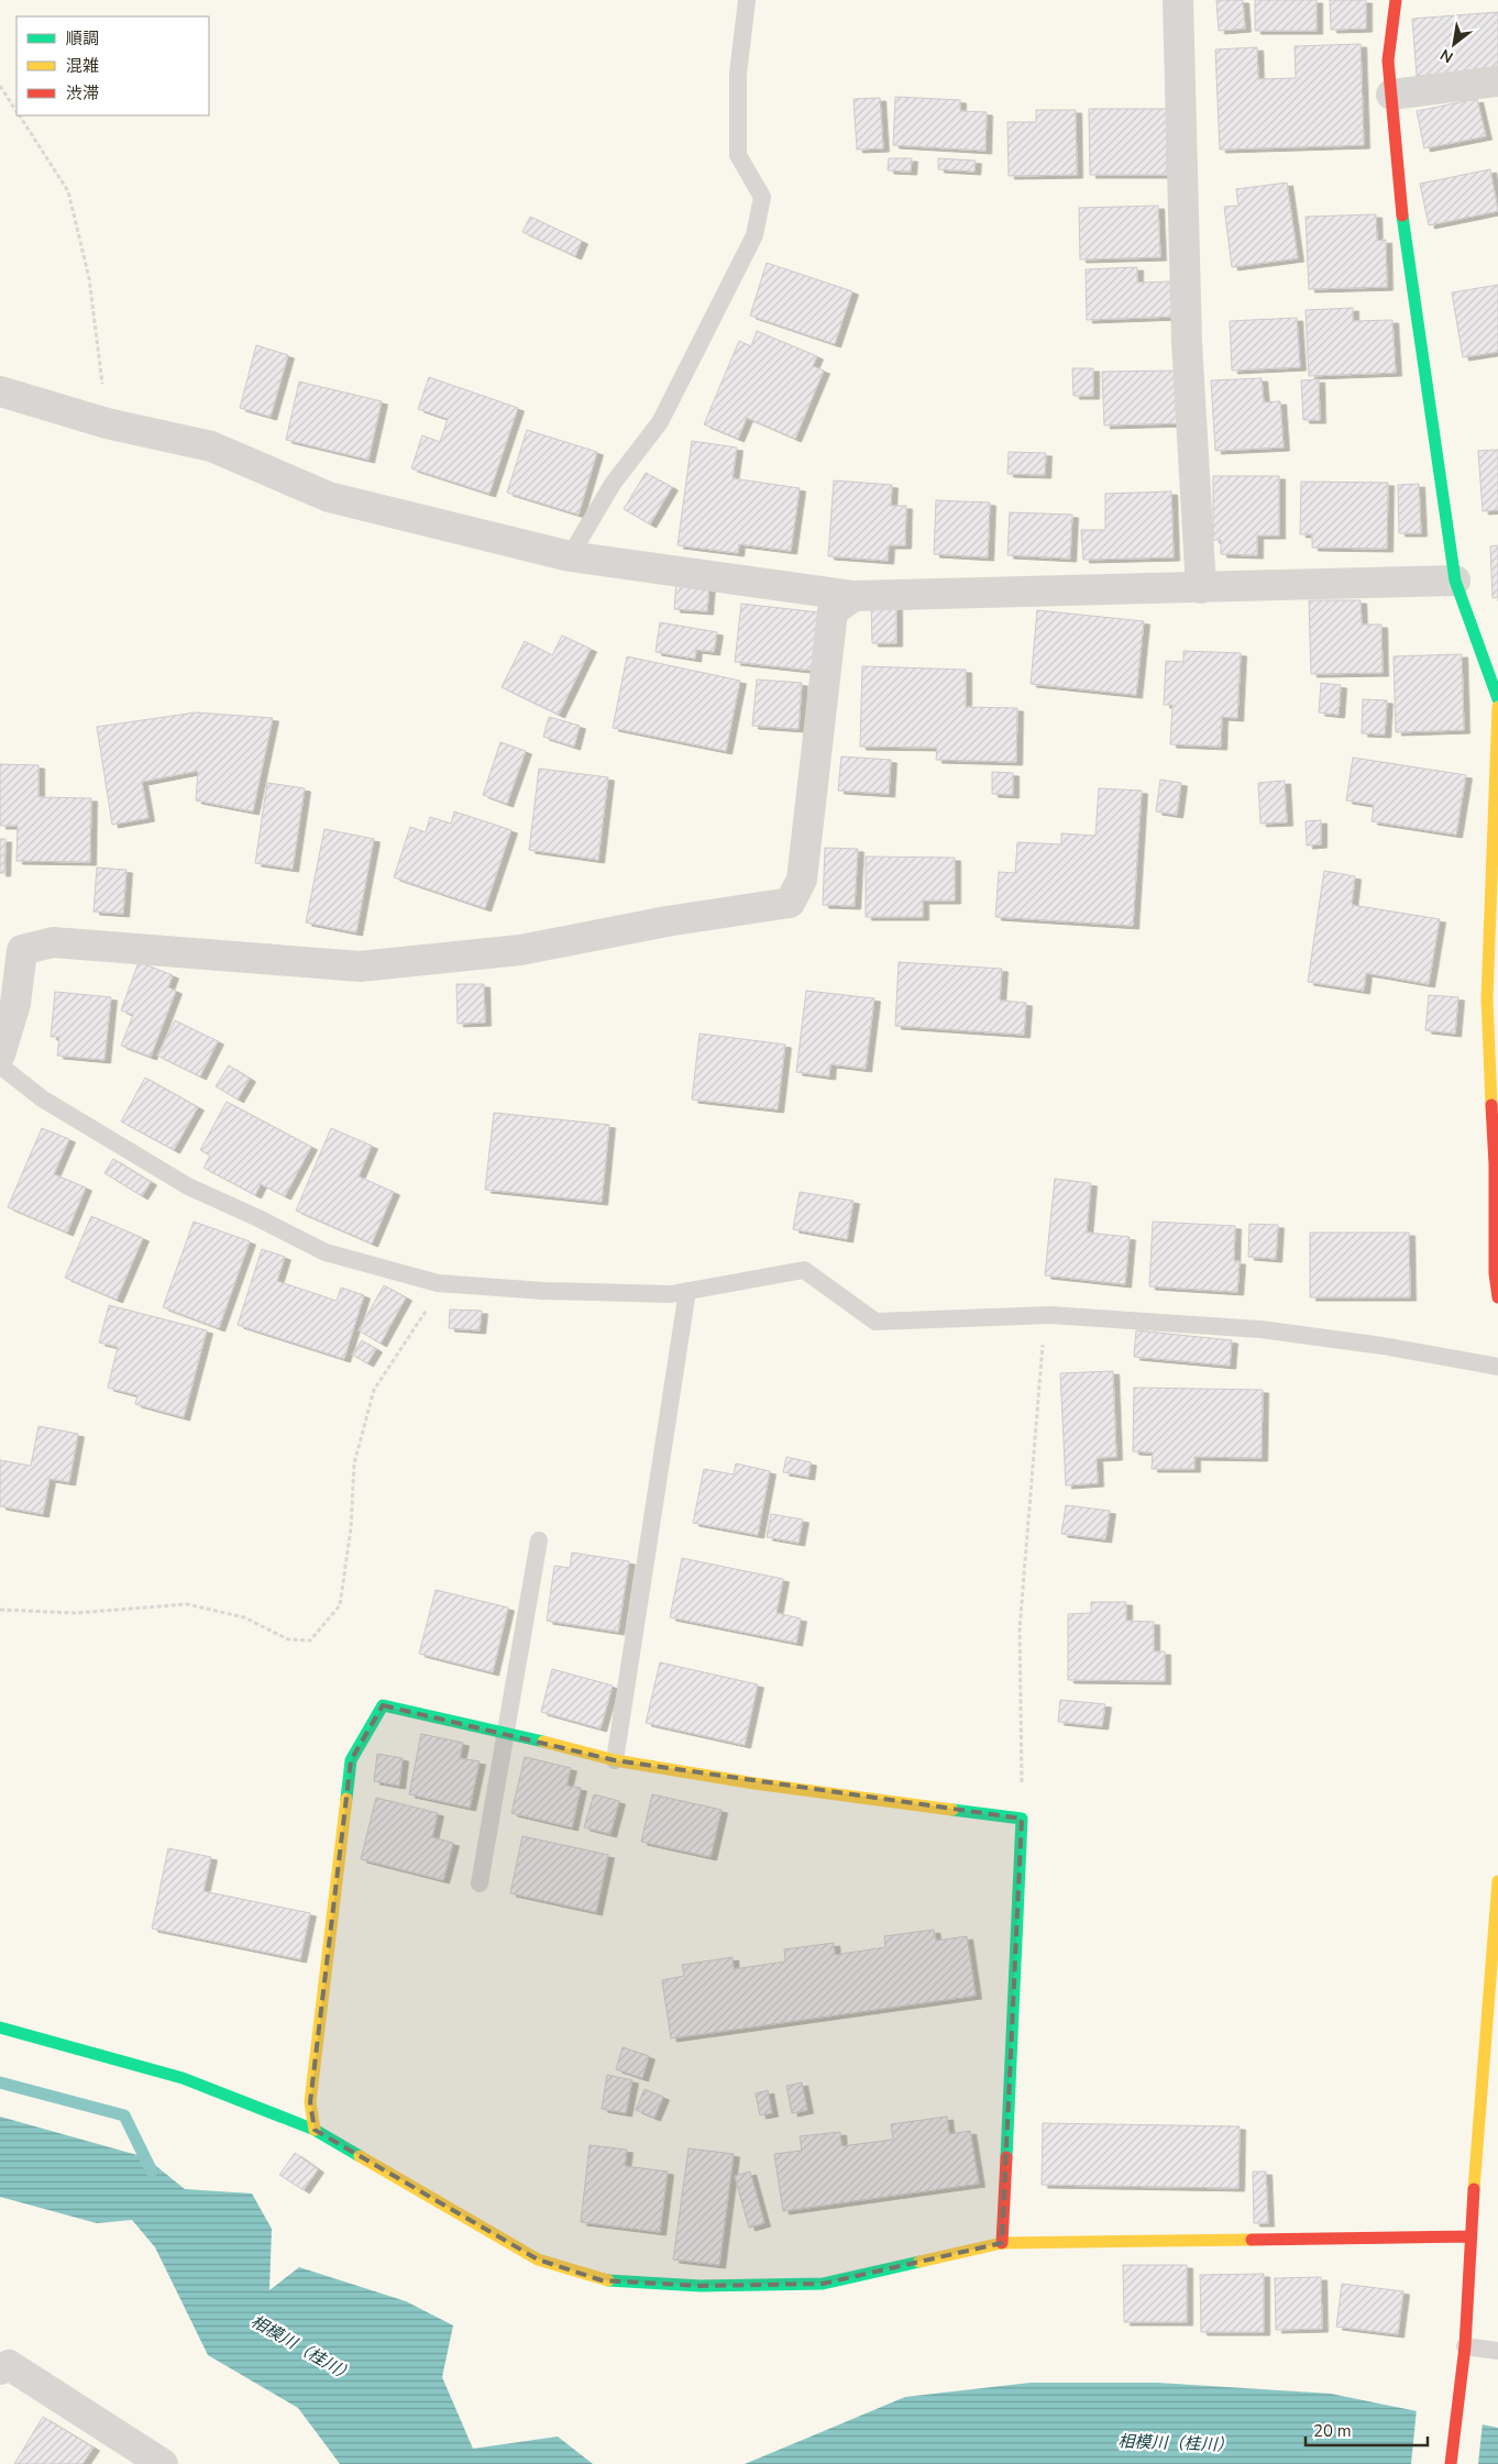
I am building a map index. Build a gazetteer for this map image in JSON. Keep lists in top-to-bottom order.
{
  "water": ["相模川（桂川）"],
  "legend": ["順調", "混雑", "渋滞"],
  "scale_bar": "20 m",
  "north": "bottom left"
}
